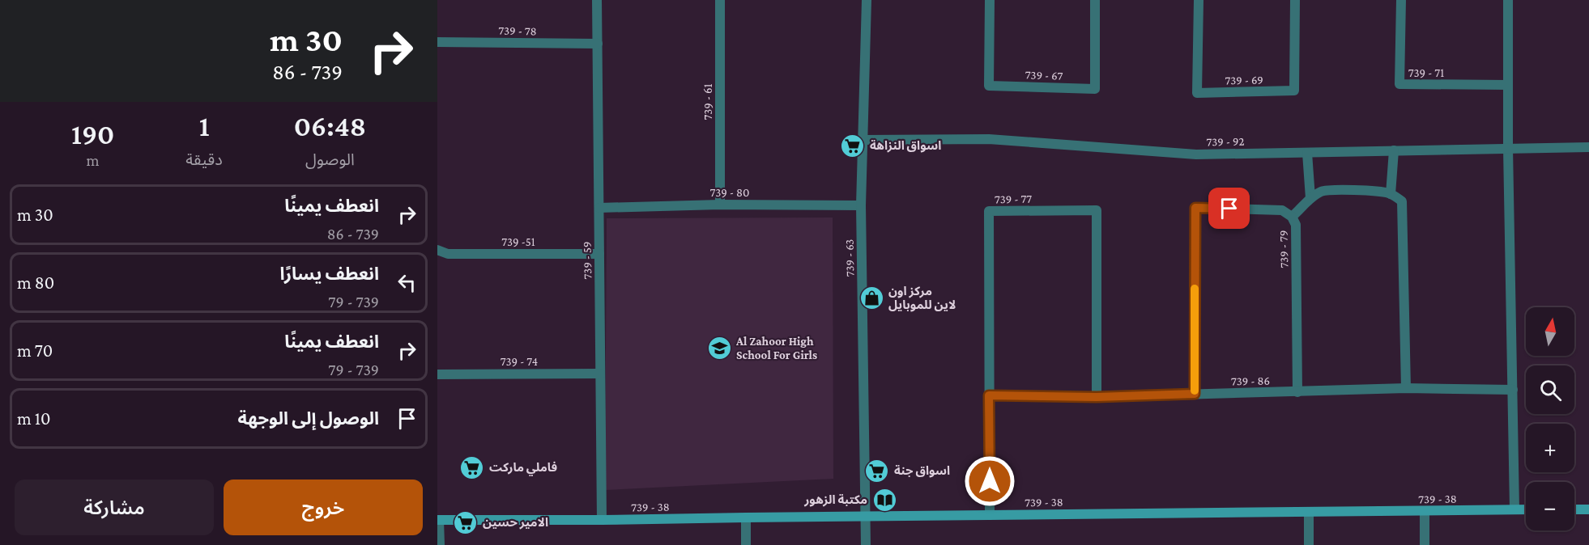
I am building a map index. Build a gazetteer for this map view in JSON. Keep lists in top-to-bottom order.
{
  "streets": {
    "street": [
      "739 - 78",
      "739 - 71",
      "739 - 67",
      "739 - 69",
      "739 - 61",
      "739 - 92",
      "739 - 80",
      "739 - 77",
      "739 -51",
      "739 - 79",
      "739 - 63",
      "739 - 59",
      "739 - 74",
      "739 - 86",
      "739 - 38"
    ]
  },
  "crossings": [
    ["739 - 78", "739 - 59"],
    ["739 - 61", "739 - 80"],
    ["739 - 92", "739 - 63"],
    ["739 - 80", "739 - 63"],
    ["739 - 80", "739 - 59"],
    ["739 - 77", "739 - 86"],
    ["739 - 77", "739 - 38"],
    ["739 -51", "739 - 59"],
    ["739 - 79", "739 - 86"],
    ["739 - 63", "739 - 38"],
    ["739 - 59", "739 - 74"],
    ["739 - 59", "739 - 38"]
  ],
  "places": {
    "supermarket": [
      "اسواق النزاهة",
      "فاملي ماركت",
      "اسواق جنة",
      "الامير حسين"
    ],
    "shop": ["مركز اون لاين للموبايل"],
    "school or university": ["Al Zahoor High School For Girls"],
    "library": ["مكتبة الزهور"]
  },
  "north": "top",
  "page": {
    "turn": ["30 m", "739 - 86"],
    "eta": [
      "06:48",
      "الوصول",
      "1",
      "دقيقة",
      "190",
      "m"
    ],
    "list": [
      {
        "name": "انعطف يمينًا",
        "note": "739 - 86",
        "value": "30 m"
      },
      {
        "name": "انعطف يسارًا",
        "note": "739 - 79",
        "value": "80 m"
      },
      {
        "name": "انعطف يمينًا",
        "note": "739 - 79",
        "value": "70 m"
      },
      {
        "name": "الوصول إلى الوجهة",
        "value": "10 m"
      }
    ],
    "map_buttons": ["+", "−"],
    "buttons": ["خروج", "مشاركة"]
  }
}
